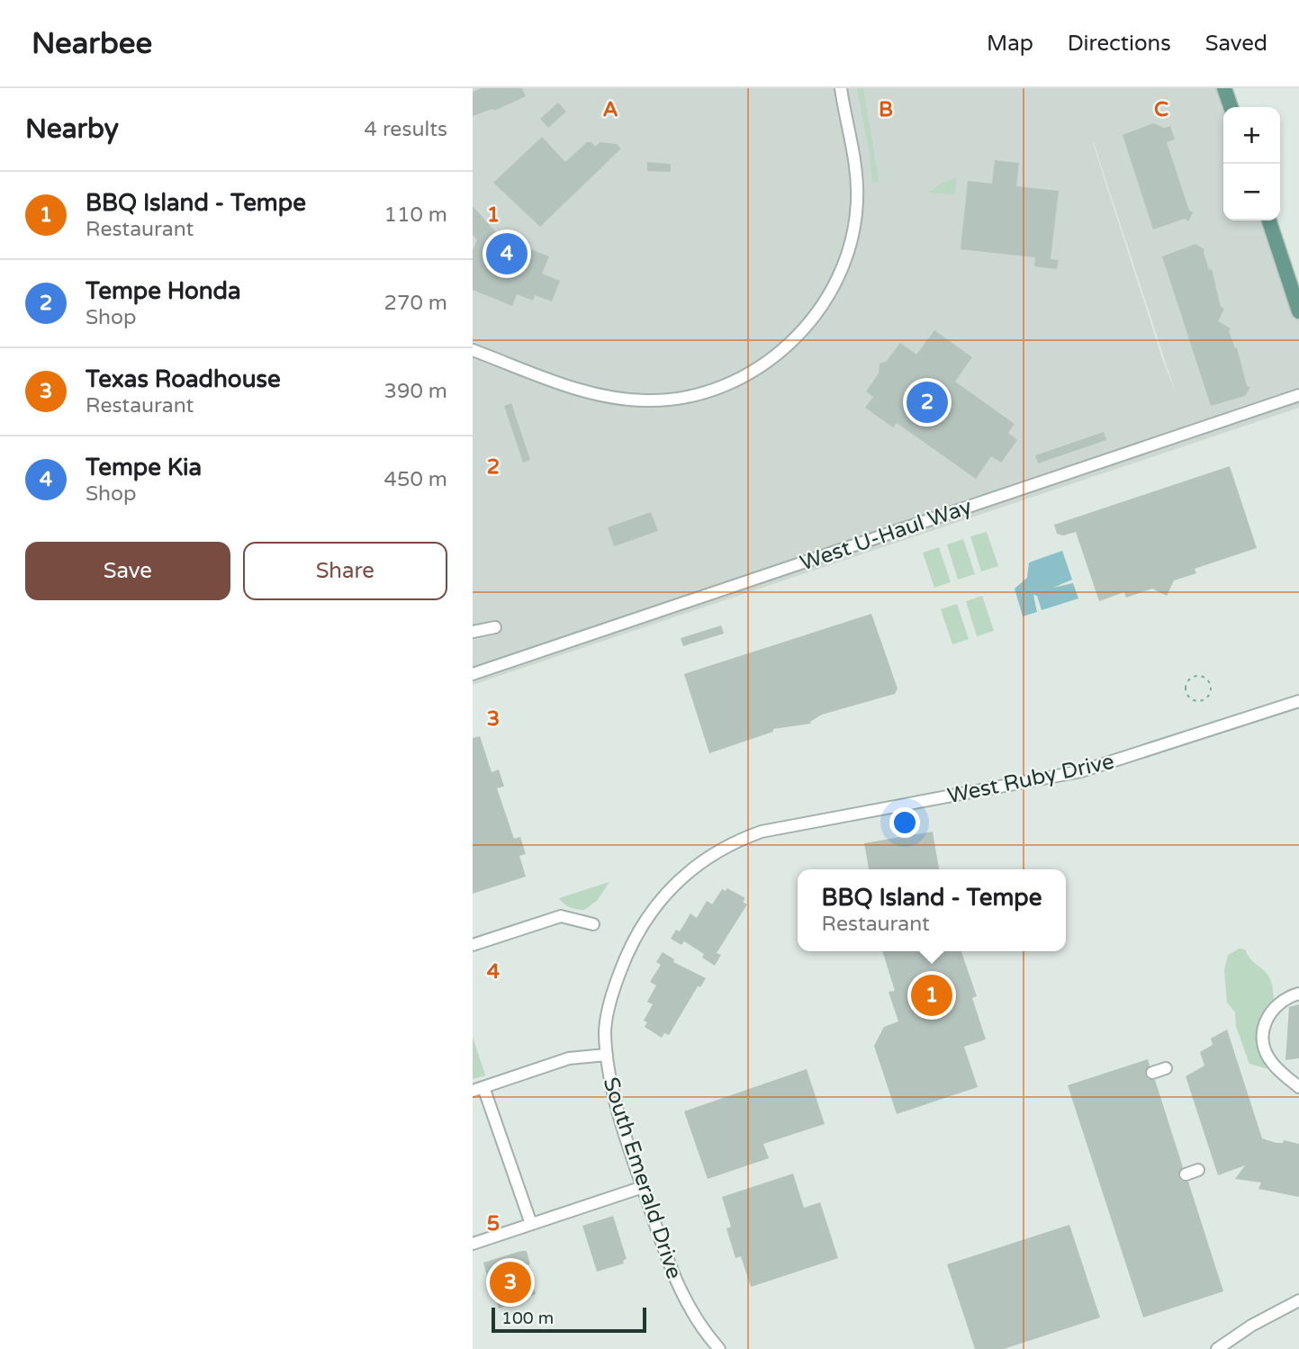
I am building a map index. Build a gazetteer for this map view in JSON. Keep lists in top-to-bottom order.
{
  "streets": {
    "street": ["West U-Haul Way", "West Ruby Drive", "South Emerald Drive"]
  },
  "crossings": [
    ["West Ruby Drive", "South Emerald Drive"]
  ],
  "scale_bar": "100 m",
  "page": {
    "header": "Nearbee",
    "nav": ["Map", "Directions", "Saved"],
    "heading": ["Nearby", "4 results"],
    "map_buttons": ["+", "−"],
    "list": [
      {
        "mark": "1",
        "name": "BBQ Island - Tempe",
        "note": "Restaurant",
        "value": "110 m"
      },
      {
        "mark": "2",
        "name": "Tempe Honda",
        "note": "Shop",
        "value": "270 m"
      },
      {
        "mark": "3",
        "name": "Texas Roadhouse",
        "note": "Restaurant",
        "value": "390 m"
      },
      {
        "mark": "4",
        "name": "Tempe Kia",
        "note": "Shop",
        "value": "450 m"
      }
    ],
    "pins": [
      "4",
      "2",
      "1",
      "3"
    ],
    "buttons": ["Save", "Share"],
    "popup": ["BBQ Island - Tempe", "Restaurant"],
    "scale": "100 m"
  },
  "grid": {
    "columns": ["A", "B", "C"],
    "rows": [
      "1",
      "2",
      "3",
      "4",
      "5"
    ]
  }
}
